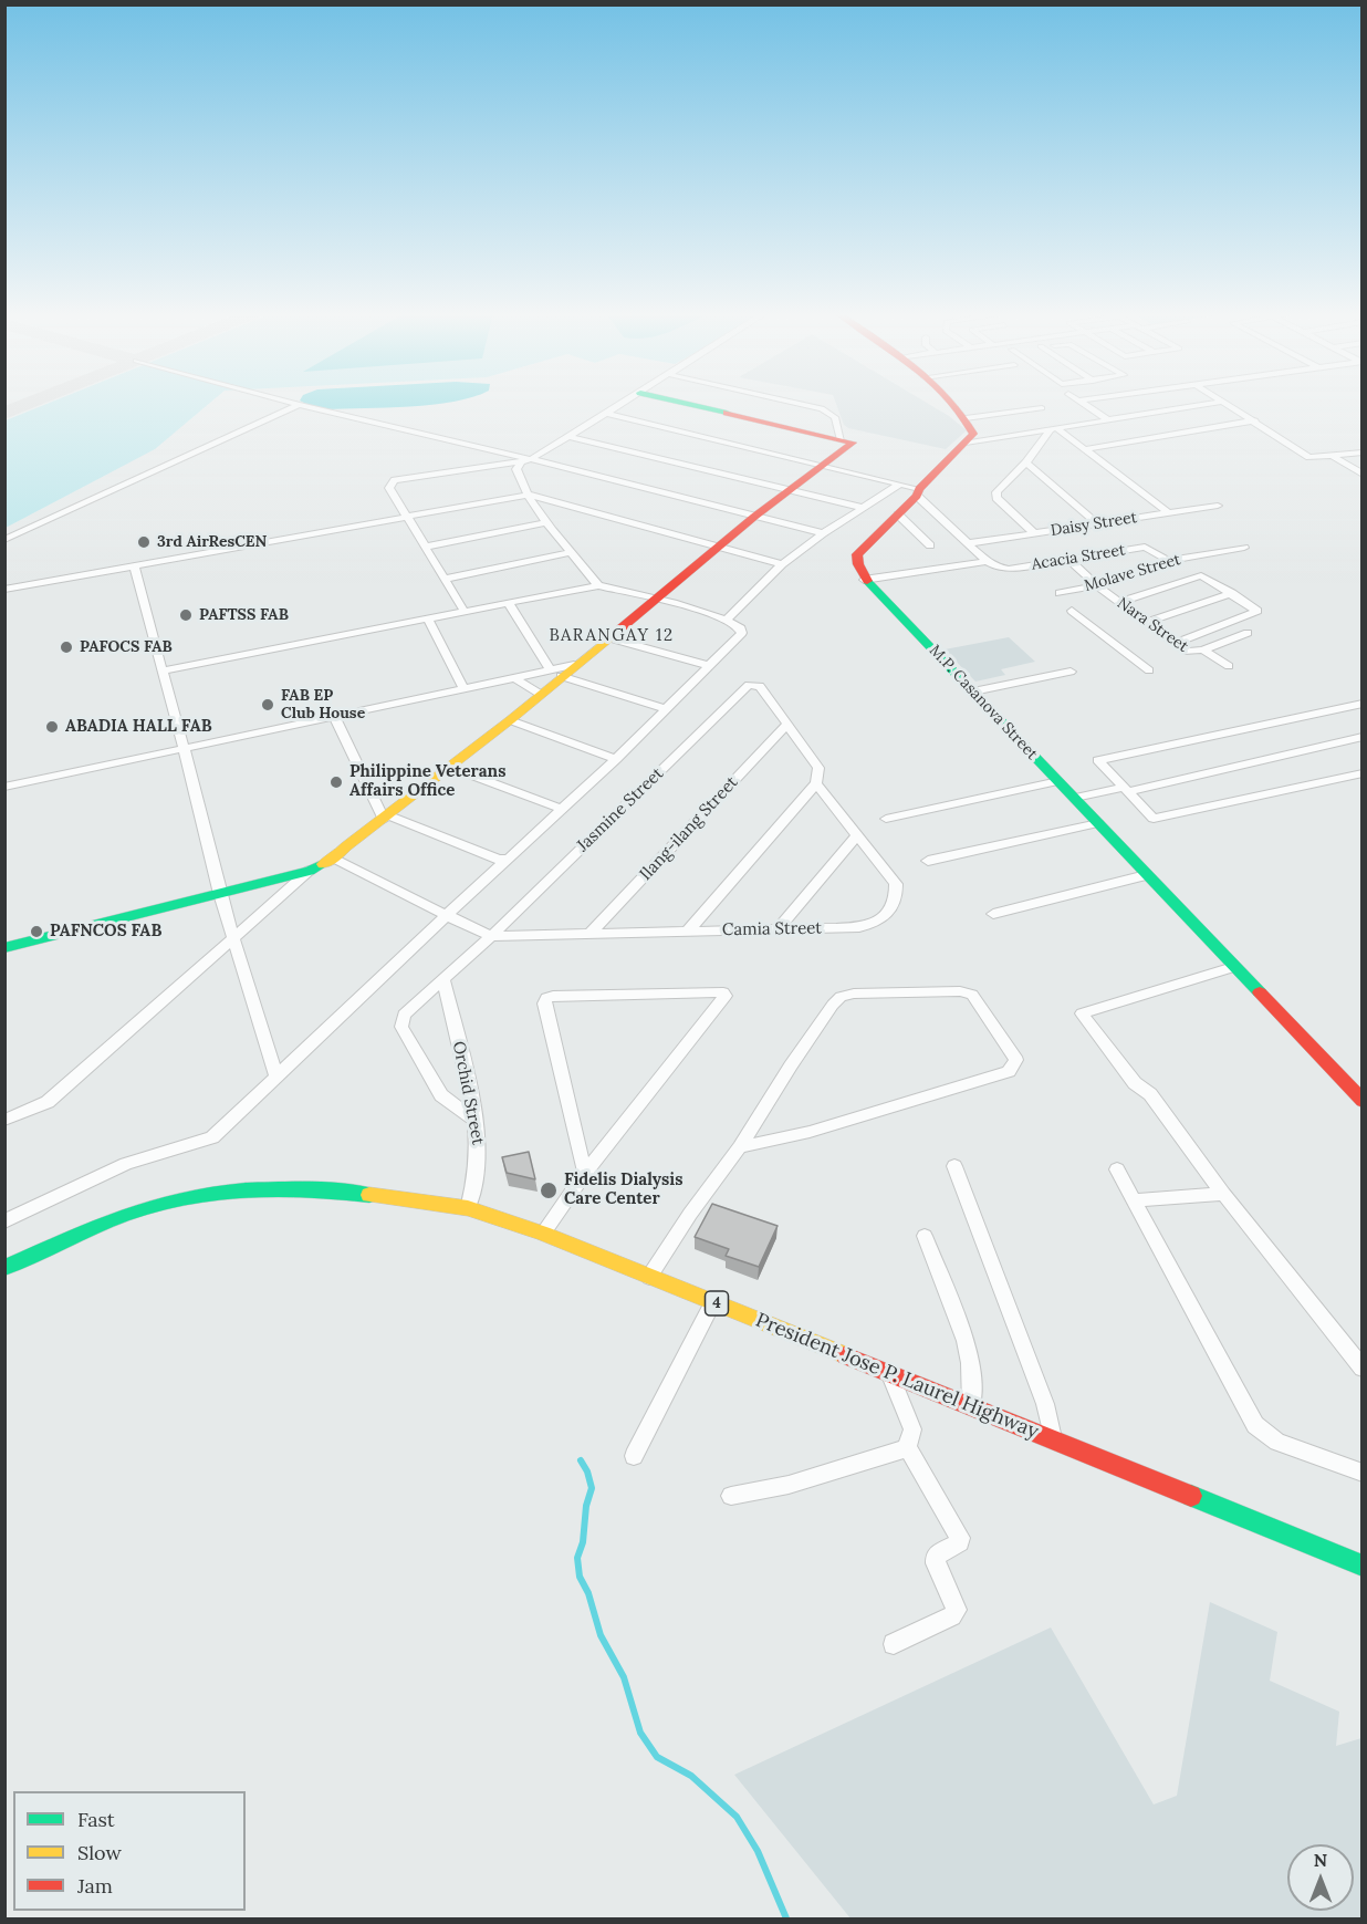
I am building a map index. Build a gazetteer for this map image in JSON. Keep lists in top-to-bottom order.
{
  "streets": {
    "main road": ["M.P. Casanova Street", "4", "President Jose P. Laurel Highway"],
    "street": [
      "Daisy Street",
      "Acacia Street",
      "Molave Street",
      "Nara Street",
      "Jasmine Street",
      "Ilang-ilang Street",
      "Camia Street",
      "Orchid Street"
    ]
  },
  "crossings": [
    ["Acacia Street", "Molave Street"],
    ["Acacia Street", "Nara Street"],
    ["Molave Street", "Nara Street"],
    ["Jasmine Street", "Ilang-ilang Street"],
    ["Jasmine Street", "Camia Street"],
    ["Jasmine Street", "Orchid Street"],
    ["Ilang-ilang Street", "Camia Street"],
    ["Orchid Street", "President Jose P. Laurel Highway"]
  ],
  "districts": ["BARANGAY 12"],
  "places": [
    "3rd AirResCEN",
    "PAFTSS FAB",
    "PAFOCS FAB",
    "FAB EP Club House",
    "ABADIA HALL FAB",
    "Philippine Veterans Affairs Office",
    "PAFNCOS FAB",
    "Fidelis Dialysis Care Center"
  ],
  "legend": ["Fast", "Slow", "Jam"],
  "north": "top"
}
